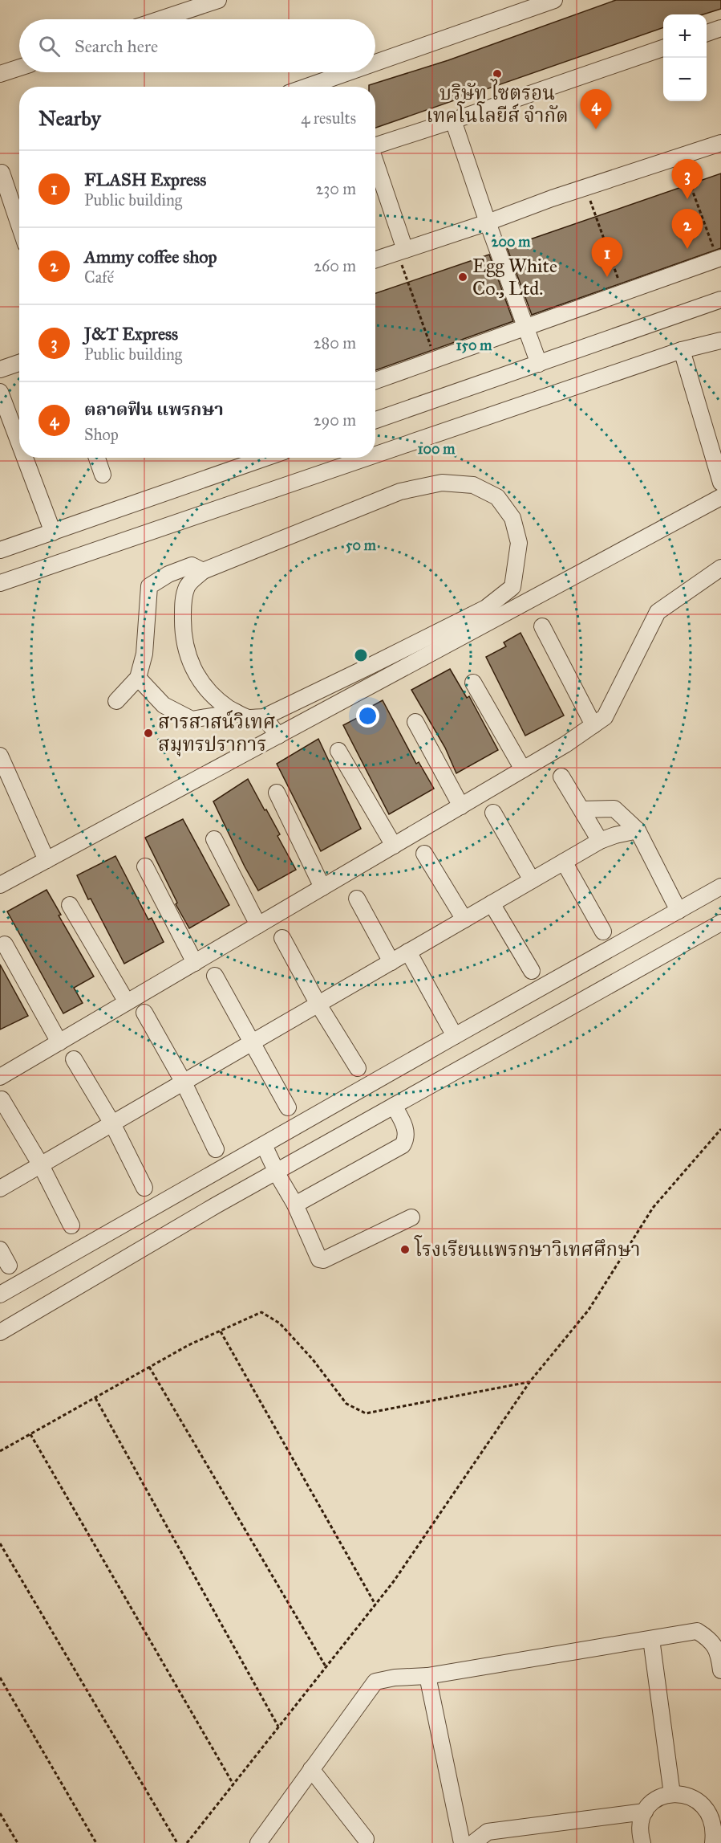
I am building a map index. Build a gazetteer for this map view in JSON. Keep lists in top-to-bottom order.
{
  "places": [
    "บริษัท ไซตรอน เทคโนโลยีส์ จำกัด",
    "Egg White Co., Ltd.",
    "สารสาสน์วิเทศ สมุทรปราการ",
    "โรงเรียนแพรกษาวิเทศศึกษา"
  ],
  "page": {
    "map_buttons": ["+", "−"],
    "search": "Search here",
    "heading": ["Nearby", "4 results"],
    "pins": [
      "4",
      "3",
      "2",
      "1"
    ],
    "list": [
      {
        "mark": "1",
        "name": "FLASH Express",
        "note": "Public building",
        "value": "230 m"
      },
      {
        "mark": "2",
        "name": "Ammy coffee shop",
        "note": "Café",
        "value": "260 m"
      },
      {
        "mark": "3",
        "name": "J&T Express",
        "note": "Public building",
        "value": "280 m"
      },
      {
        "mark": "4",
        "name": "ตลาดฟิน แพรกษา",
        "note": "Shop",
        "value": "290 m"
      }
    ]
  },
  "rings": [
    "200 m",
    "150 m",
    "100 m",
    "50 m"
  ]
}
